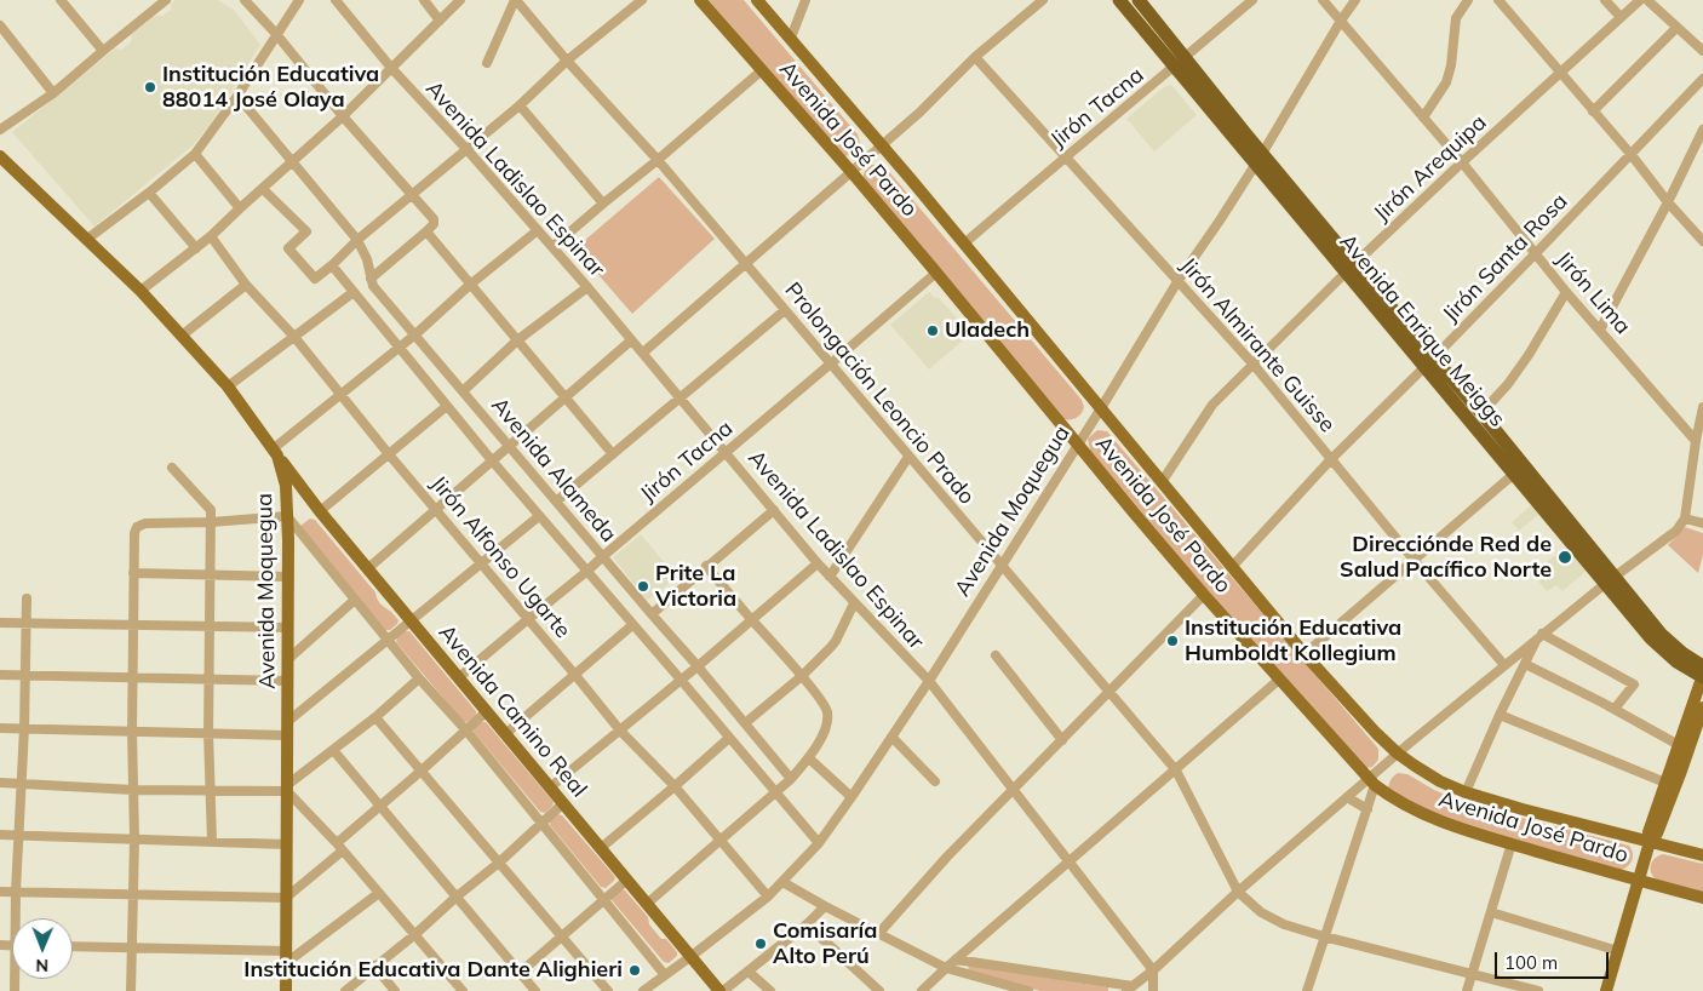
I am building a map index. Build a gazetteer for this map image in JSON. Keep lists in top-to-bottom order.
{
  "streets": {
    "highway": ["Avenida Enrique Meiggs"],
    "main road": ["Avenida José Pardo", "Avenida Moquegua", "Avenida Camino Real"],
    "street": [
      "Jirón Tacna",
      "Jirón Arequipa",
      "Avenida Ladislao Espinar",
      "Jirón Santa Rosa",
      "Jirón Lima",
      "Jirón Almirante Guisse",
      "Prolongación Leoncio Prado",
      "Avenida Alameda",
      "Jirón Alfonso Ugarte"
    ]
  },
  "crossings": [
    ["Jirón Tacna", "Avenida José Pardo"],
    ["Jirón Tacna", "Avenida Ladislao Espinar"],
    ["Jirón Tacna", "Avenida Enrique Meiggs"],
    ["Jirón Tacna", "Jirón Almirante Guisse"],
    ["Jirón Tacna", "Prolongación Leoncio Prado"],
    ["Jirón Tacna", "Avenida Alameda"],
    ["Jirón Tacna", "Jirón Alfonso Ugarte"],
    ["Jirón Tacna", "Avenida Camino Real"],
    ["Avenida José Pardo", "Jirón Arequipa"],
    ["Avenida José Pardo", "Jirón Santa Rosa"],
    ["Avenida José Pardo", "Avenida Moquegua"],
    ["Jirón Arequipa", "Jirón Lima"],
    ["Jirón Arequipa", "Avenida Enrique Meiggs"],
    ["Jirón Arequipa", "Jirón Almirante Guisse"],
    ["Avenida Ladislao Espinar", "Avenida Moquegua"],
    ["Jirón Santa Rosa", "Jirón Lima"],
    ["Jirón Santa Rosa", "Avenida Enrique Meiggs"],
    ["Jirón Santa Rosa", "Jirón Almirante Guisse"],
    ["Jirón Lima", "Avenida Moquegua"],
    ["Avenida Enrique Meiggs", "Avenida Moquegua"],
    ["Jirón Almirante Guisse", "Avenida Moquegua"],
    ["Prolongación Leoncio Prado", "Avenida Moquegua"],
    ["Avenida Alameda", "Avenida Moquegua"],
    ["Avenida Moquegua", "Jirón Alfonso Ugarte"],
    ["Avenida Moquegua", "Avenida Camino Real"]
  ],
  "places": [
    "Institución Educativa 88014 José Olaya",
    "Uladech",
    "Direcciónde Red de Salud Pacífico Norte",
    "Prite La Victoria",
    "Institución Educativa Humboldt Kollegium",
    "Comisaría Alto Perú",
    "Institución Educativa Dante Alighieri"
  ],
  "scale_bar": "100 m",
  "north": "bottom"
}
